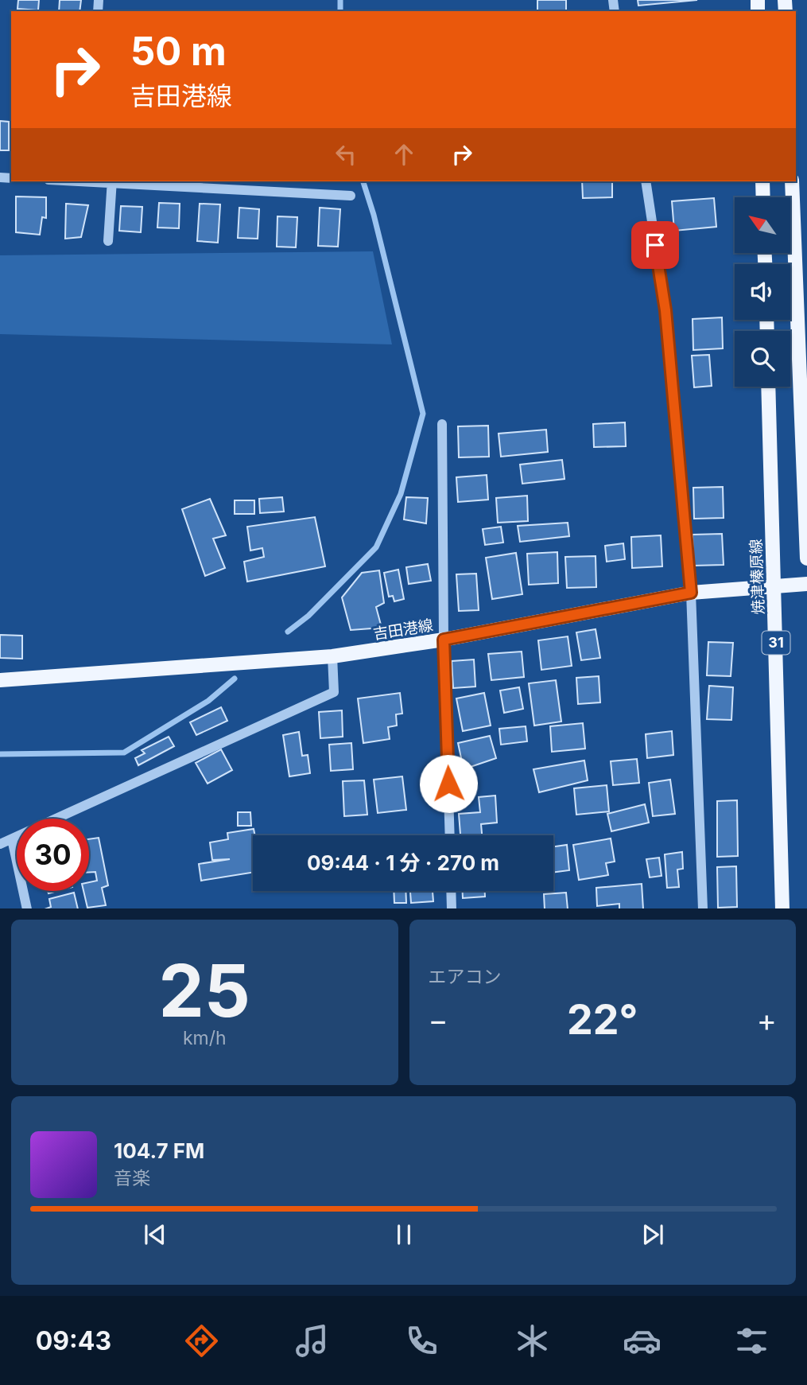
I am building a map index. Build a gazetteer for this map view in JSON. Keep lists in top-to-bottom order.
{
  "streets": {
    "main road": ["焼津榛原線", "吉田港線", "31"]
  },
  "crossings": [
    ["焼津榛原線", "吉田港線"]
  ],
  "north": "top left",
  "page": {
    "turn": ["50 m", "吉田港線"],
    "limit": "30",
    "trip": "09:44 · 1 分 · 270 m",
    "tile": [
      ["25", "km/h"],
      "エアコン"
    ],
    "heat": ["−", "22°", "+"],
    "song": ["104.7 FM", "音楽"],
    "tabs": "09:43"
  }
}
